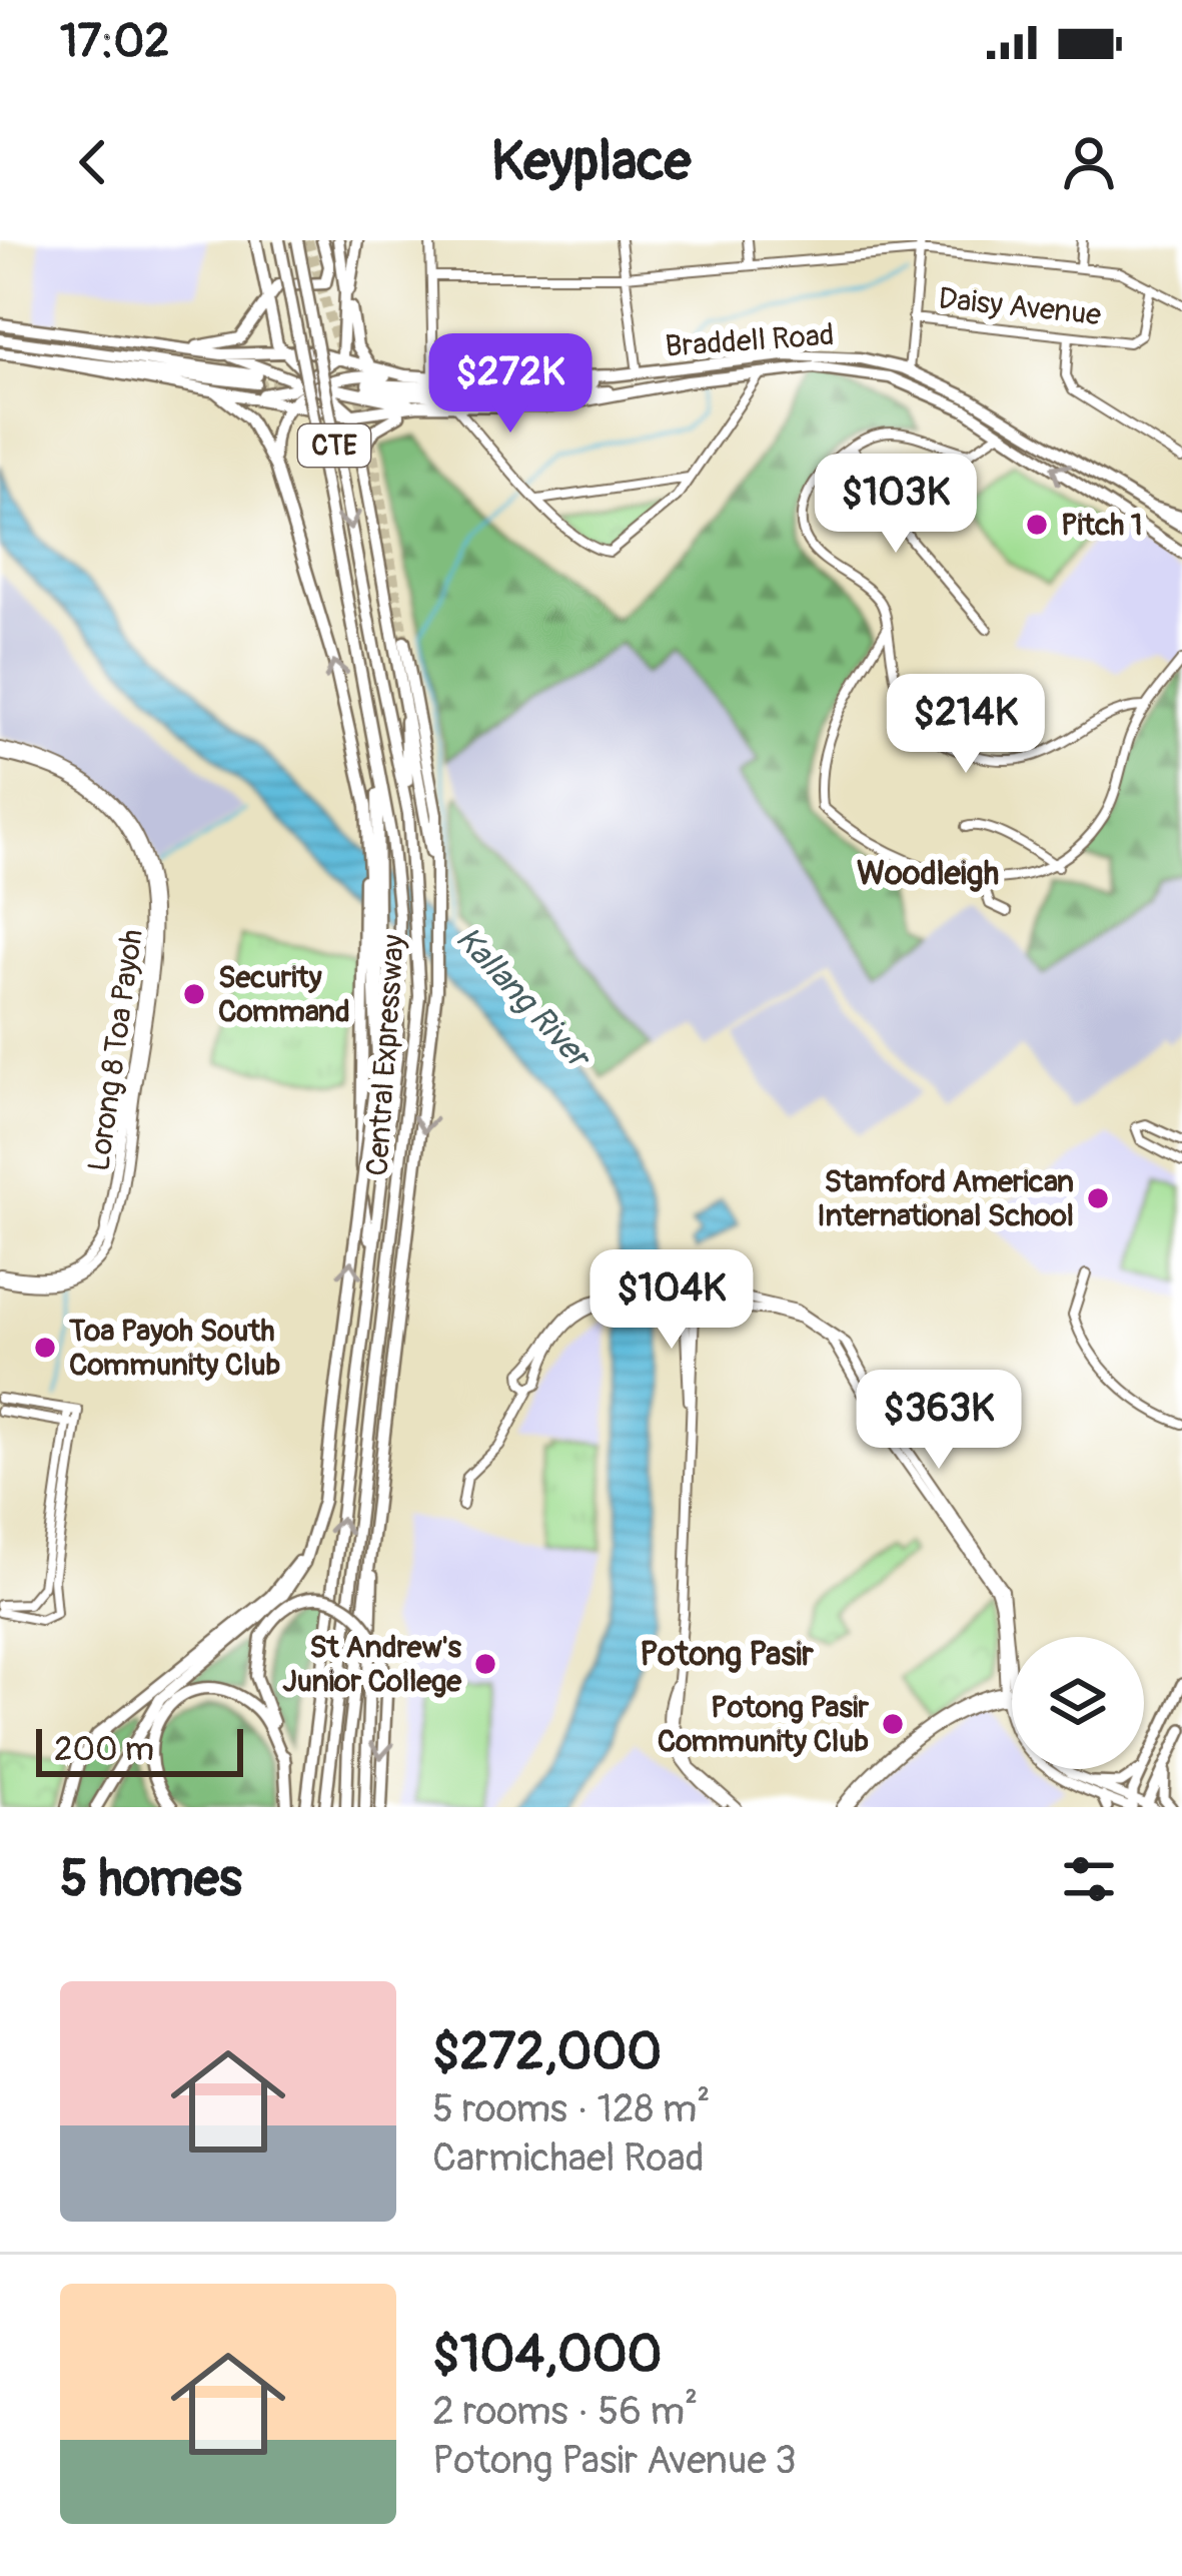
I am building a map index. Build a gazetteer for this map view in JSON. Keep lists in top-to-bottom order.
{
  "streets": {
    "highway": ["Braddell Road", "CTE", "Central Expressway"],
    "street": ["Daisy Avenue", "Lorong 8 Toa Payoh"]
  },
  "crossings": [
    ["CTE", "Central Expressway"]
  ],
  "districts": ["Woodleigh", "Potong Pasir"],
  "water": ["Kallang River"],
  "places": [
    "Pitch 1",
    "Security Command",
    "Stamford American International School",
    "Toa Payoh South Community Club",
    "St Andrew's Junior College",
    "Potong Pasir Community Club"
  ],
  "scale_bar": "200 m",
  "page": {
    "status": "17:02",
    "header": "Keyplace",
    "price": [
      "$272K",
      "$103K",
      "$214K",
      "$104K",
      "$363K"
    ],
    "scale": "200 m",
    "heading": "5 homes",
    "list": [
      {
        "name": "$272,000",
        "note": "5 rooms · 128 m² · Carmichael Road"
      },
      {
        "name": "$104,000",
        "note": "2 rooms · 56 m² · Potong Pasir Avenue 3"
      }
    ]
  }
}
